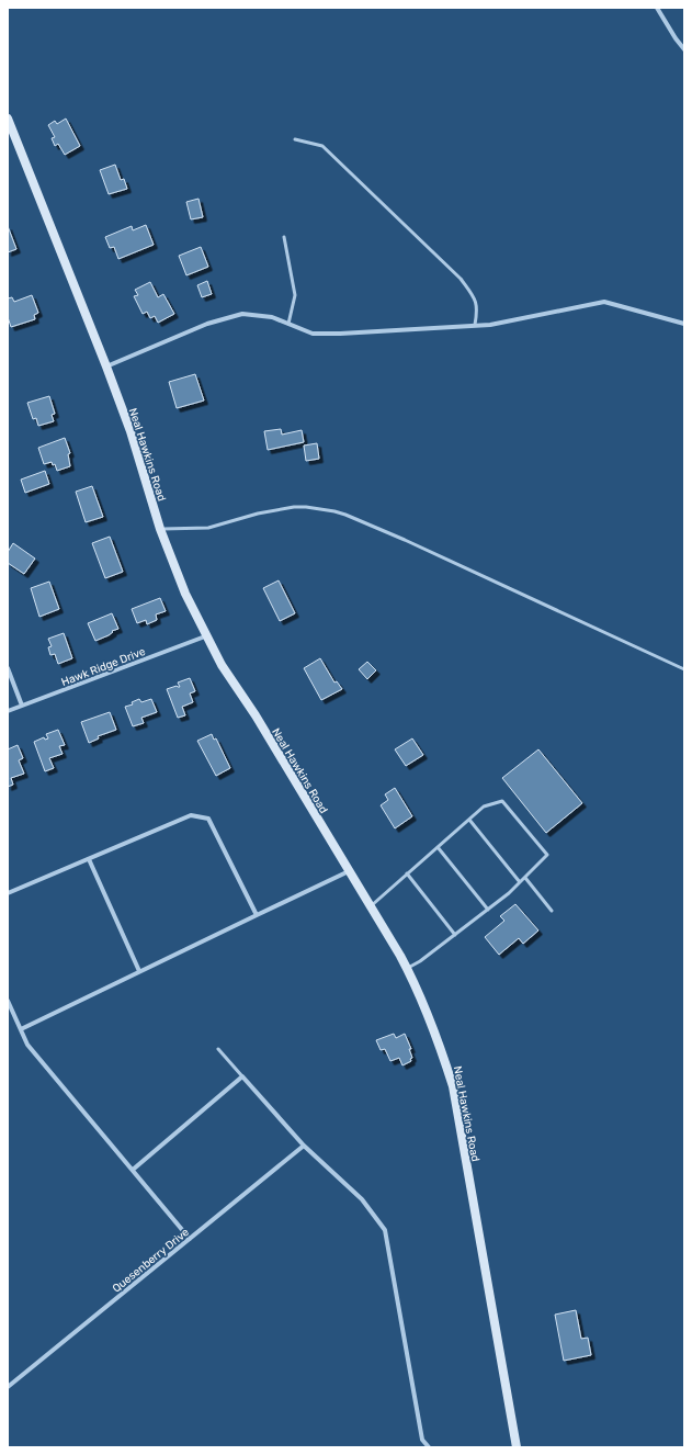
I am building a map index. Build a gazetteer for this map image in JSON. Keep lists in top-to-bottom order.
{
  "streets": {
    "street": ["Neal Hawkins Road", "Hawk Ridge Drive", "Quesenberry Drive"]
  },
  "crossings": [
    ["Neal Hawkins Road", "Hawk Ridge Drive"]
  ]
}
